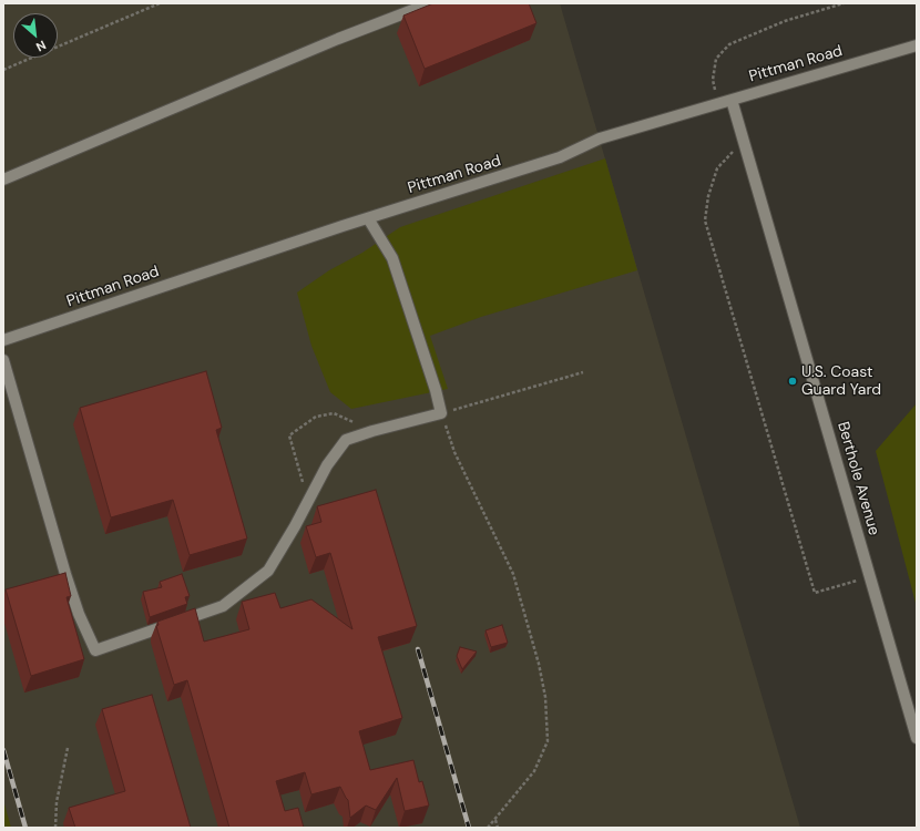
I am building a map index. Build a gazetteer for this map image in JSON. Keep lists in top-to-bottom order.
{
  "streets": {
    "street": ["Pittman Road", "Berthole Avenue"]
  },
  "crossings": [
    ["Pittman Road", "Berthole Avenue"]
  ],
  "places": ["U.S. Coast Guard Yard"],
  "north": "bottom right"
}
